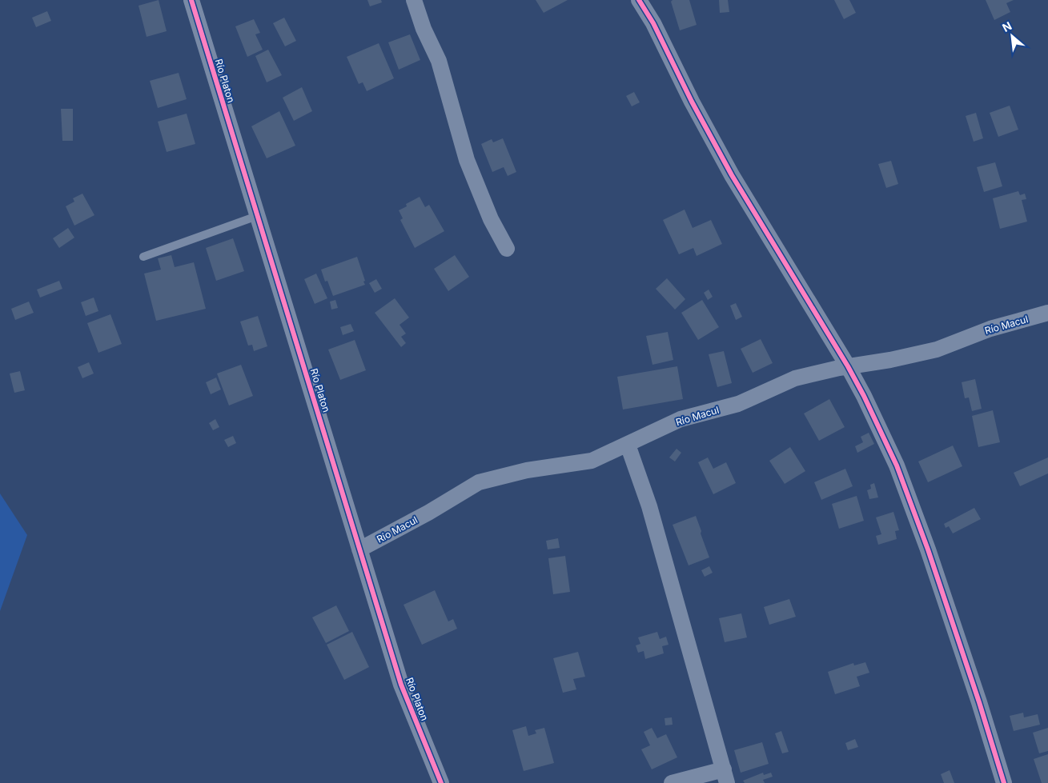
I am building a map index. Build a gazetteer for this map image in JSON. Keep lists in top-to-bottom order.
{
  "streets": {
    "street": ["Río Platon", "Río Macul"]
  },
  "crossings": [
    ["Río Platon", "Río Macul"]
  ],
  "north": "top left"
}
